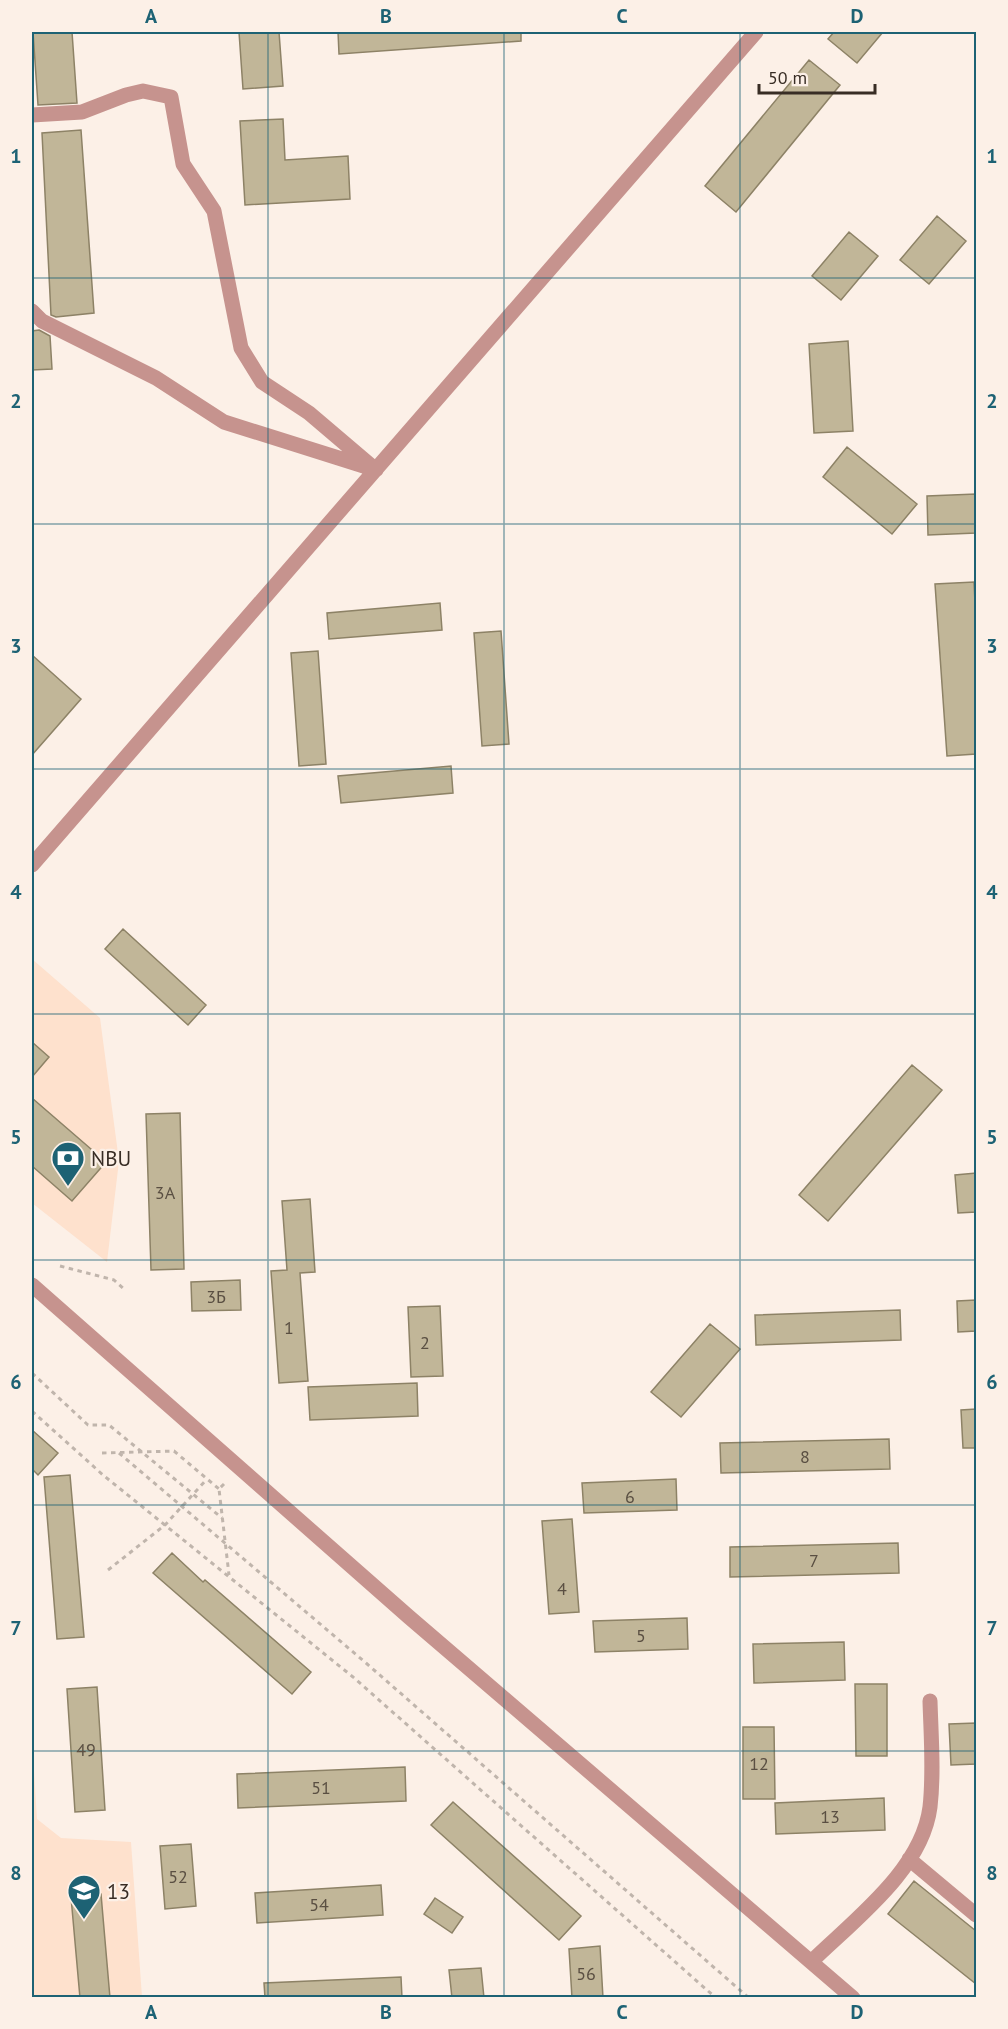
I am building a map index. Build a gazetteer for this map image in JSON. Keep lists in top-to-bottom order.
{
  "places": {
    "bank": ["NBU"],
    "school or university": ["13"]
  },
  "house_numbers": [
    "3А",
    "3Б",
    "1",
    "2",
    "8",
    "6",
    "7",
    "4",
    "5",
    "49",
    "12",
    "51",
    "13",
    "52",
    "54",
    "56"
  ],
  "scale_bar": "50 m",
  "grid": {
    "columns": [
      "A",
      "B",
      "C",
      "D"
    ],
    "rows": [
      "1",
      "2",
      "3",
      "4",
      "5",
      "6",
      "7",
      "8"
    ]
  }
}
